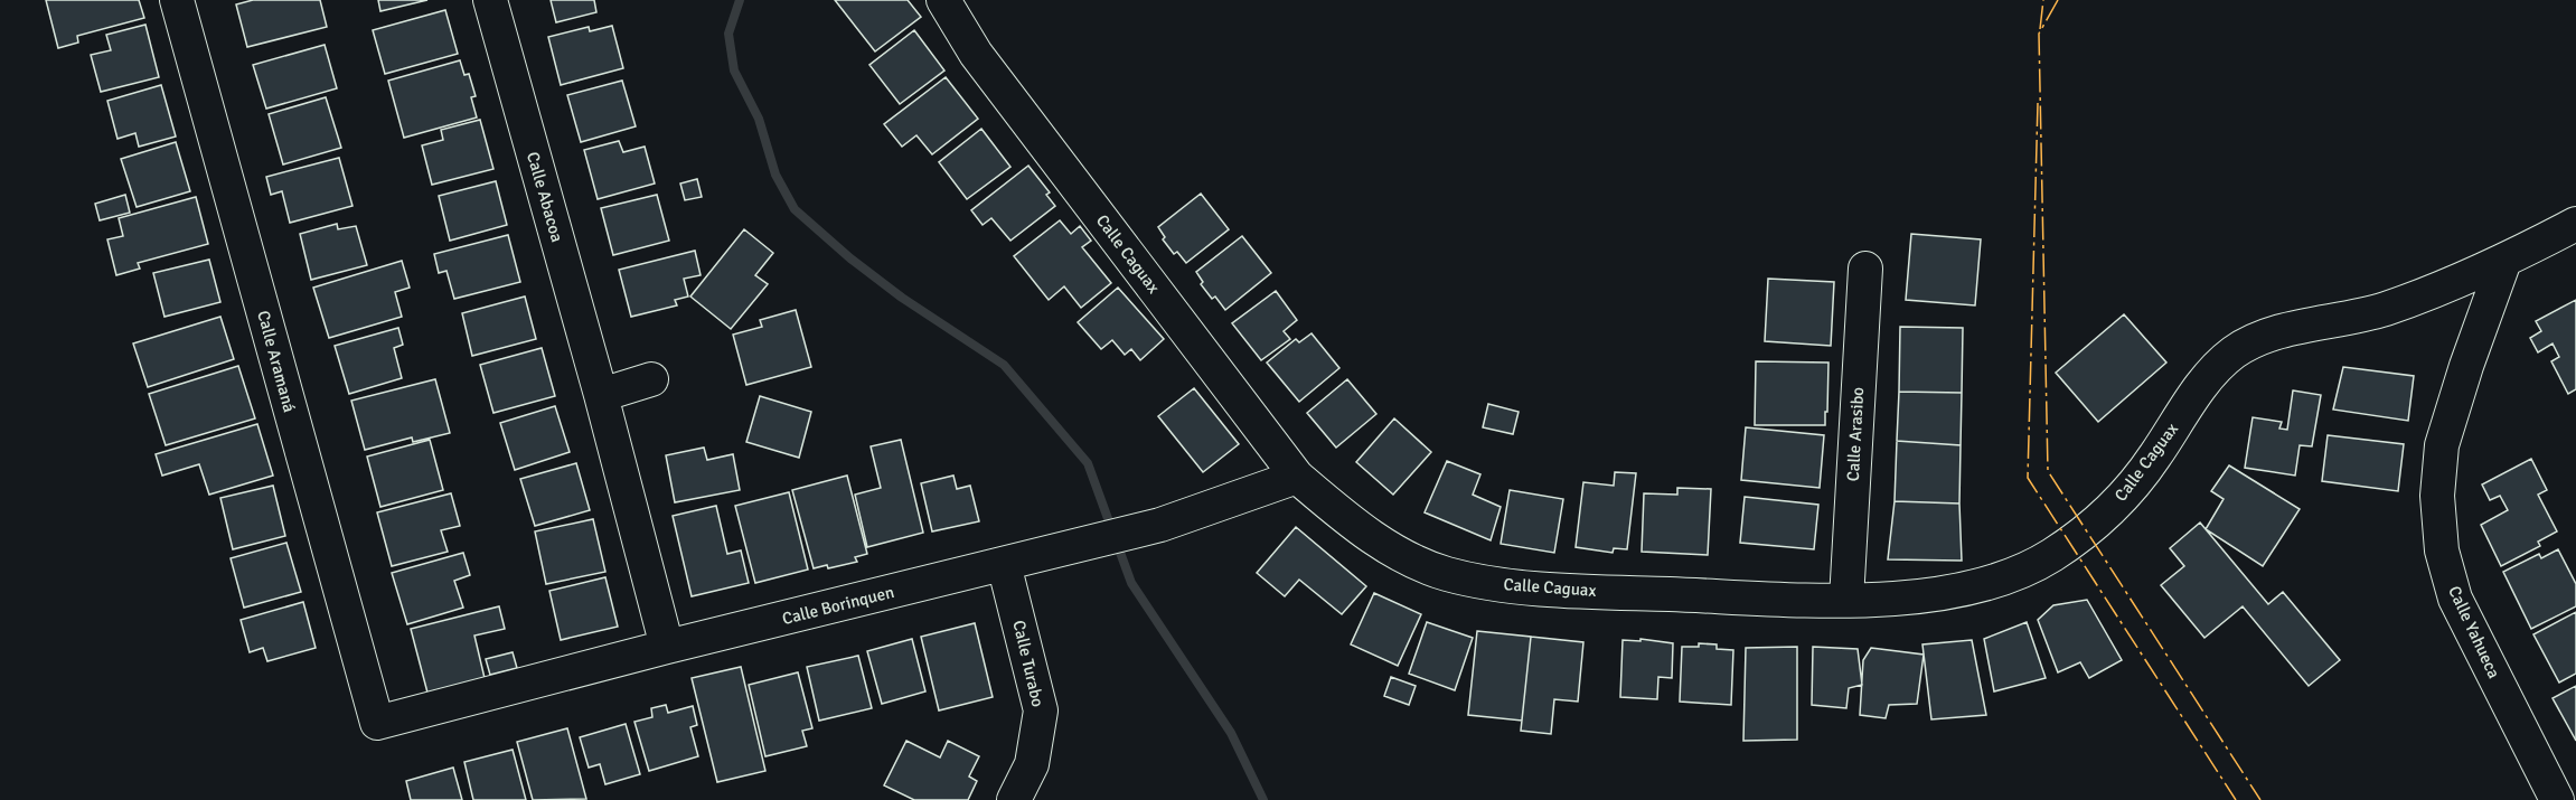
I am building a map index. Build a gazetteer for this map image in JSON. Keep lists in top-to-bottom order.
{
  "streets": {
    "street": [
      "Calle Abacoa",
      "Calle Caguax",
      "Calle Aramaná",
      "Calle Arasibo",
      "Calle Borinquen",
      "Calle Yahueca",
      "Calle Turabo"
    ]
  },
  "crossings": [
    ["Calle Abacoa", "Calle Borinquen"],
    ["Calle Caguax", "Calle Arasibo"],
    ["Calle Caguax", "Calle Borinquen"],
    ["Calle Caguax", "Calle Yahueca"],
    ["Calle Aramaná", "Calle Borinquen"],
    ["Calle Borinquen", "Calle Turabo"]
  ]
}
